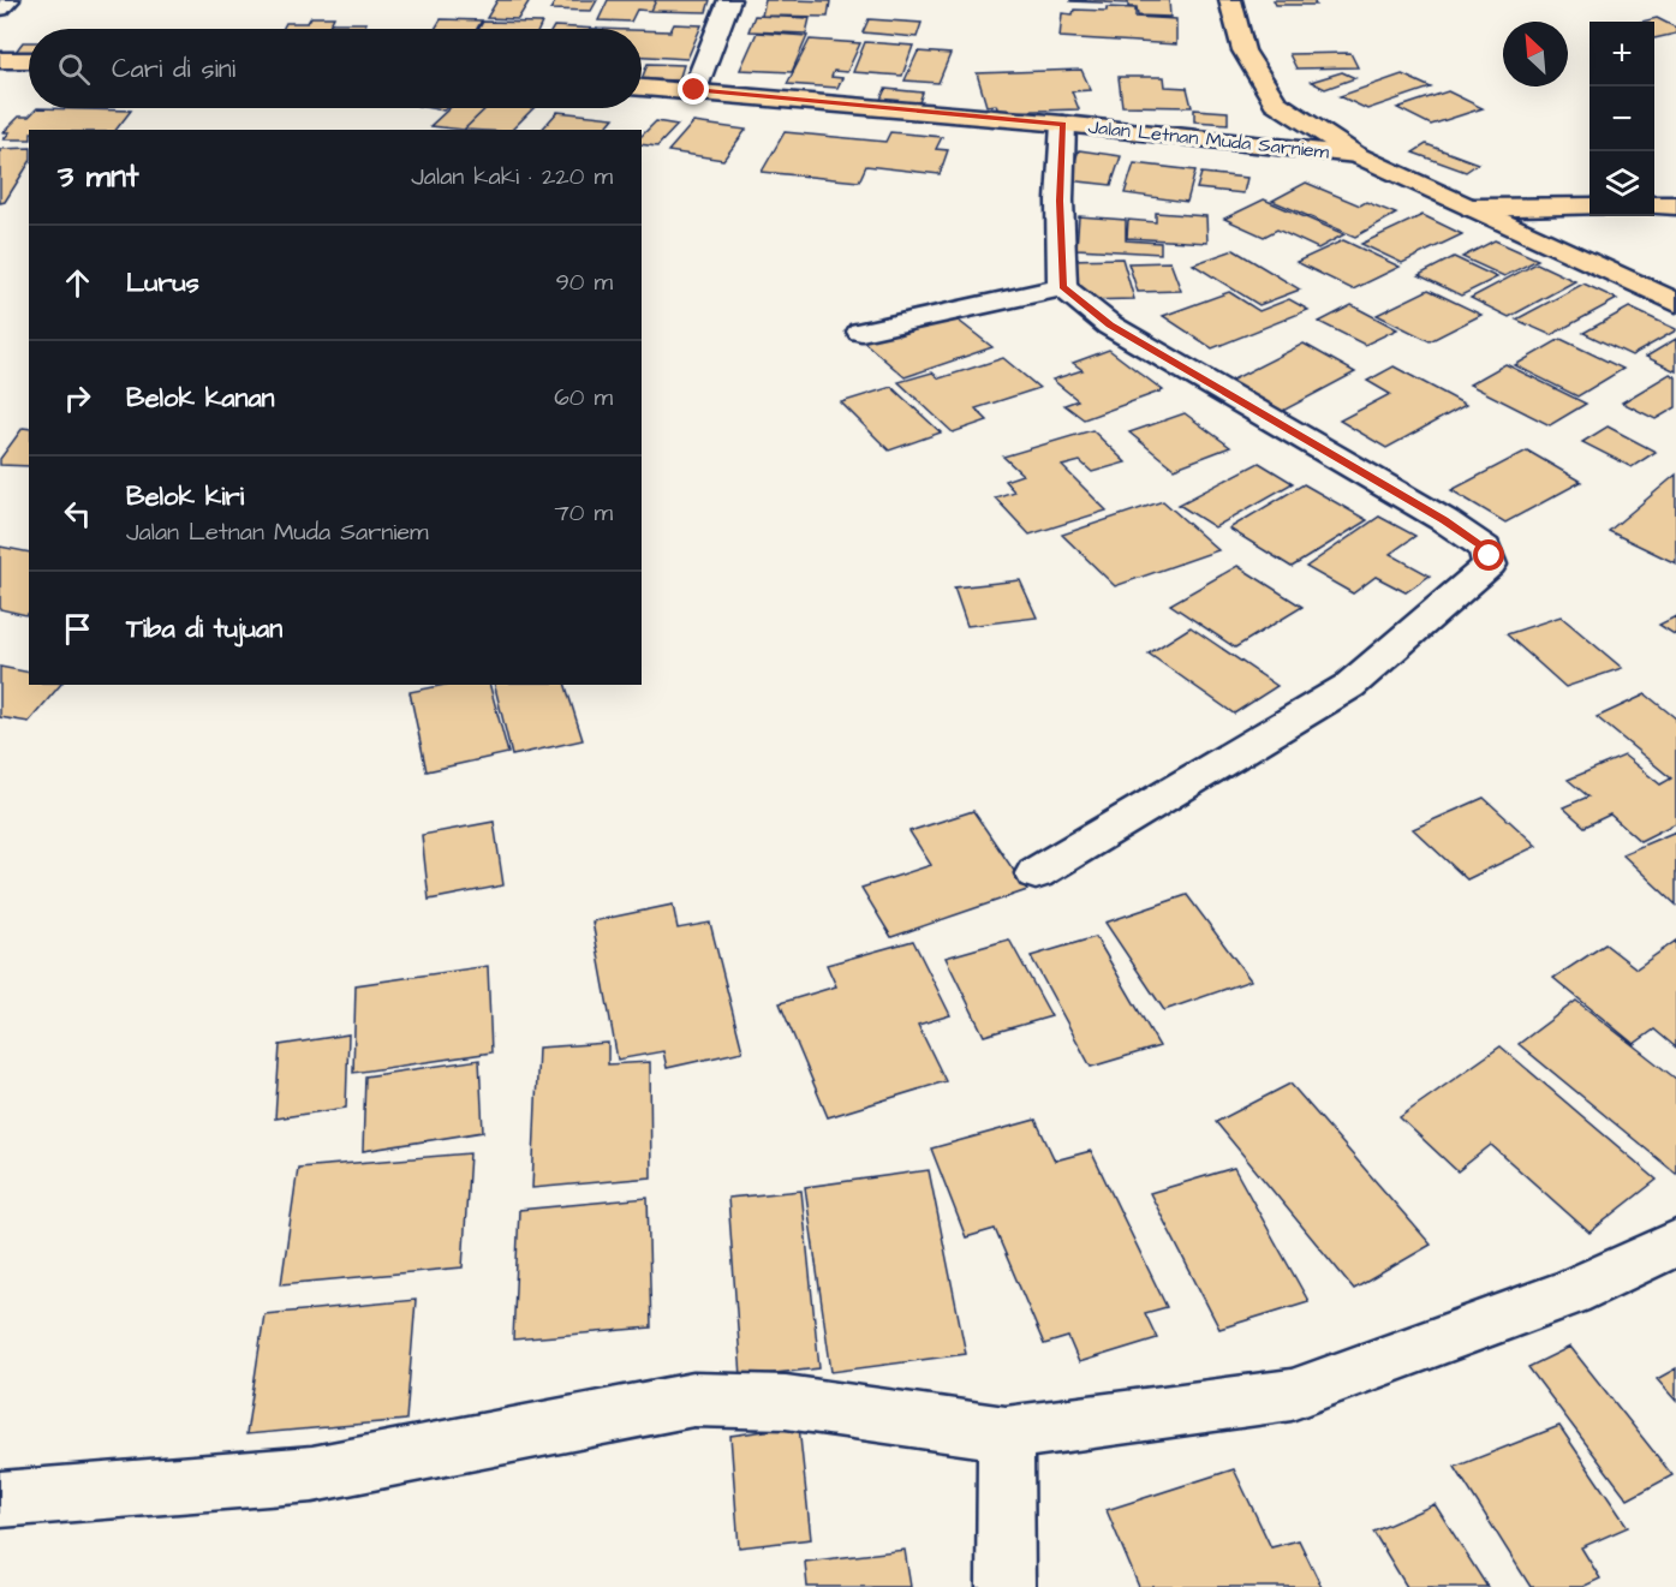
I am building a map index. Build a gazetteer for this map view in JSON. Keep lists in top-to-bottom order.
{
  "streets": {
    "main road": ["Jalan Letnan Muda Sarniem"]
  },
  "north": "top left",
  "page": {
    "map_buttons": ["+", "−"],
    "search": "Cari di sini",
    "heading": ["3 mnt", "Jalan kaki · 220 m"],
    "list": [
      ["Lurus", "90 m"],
      ["Belok kanan", "60 m"],
      ["Belok kiri", "Jalan Letnan Muda Sarniem", "70 m"],
      "Tiba di tujuan"
    ]
  }
}
